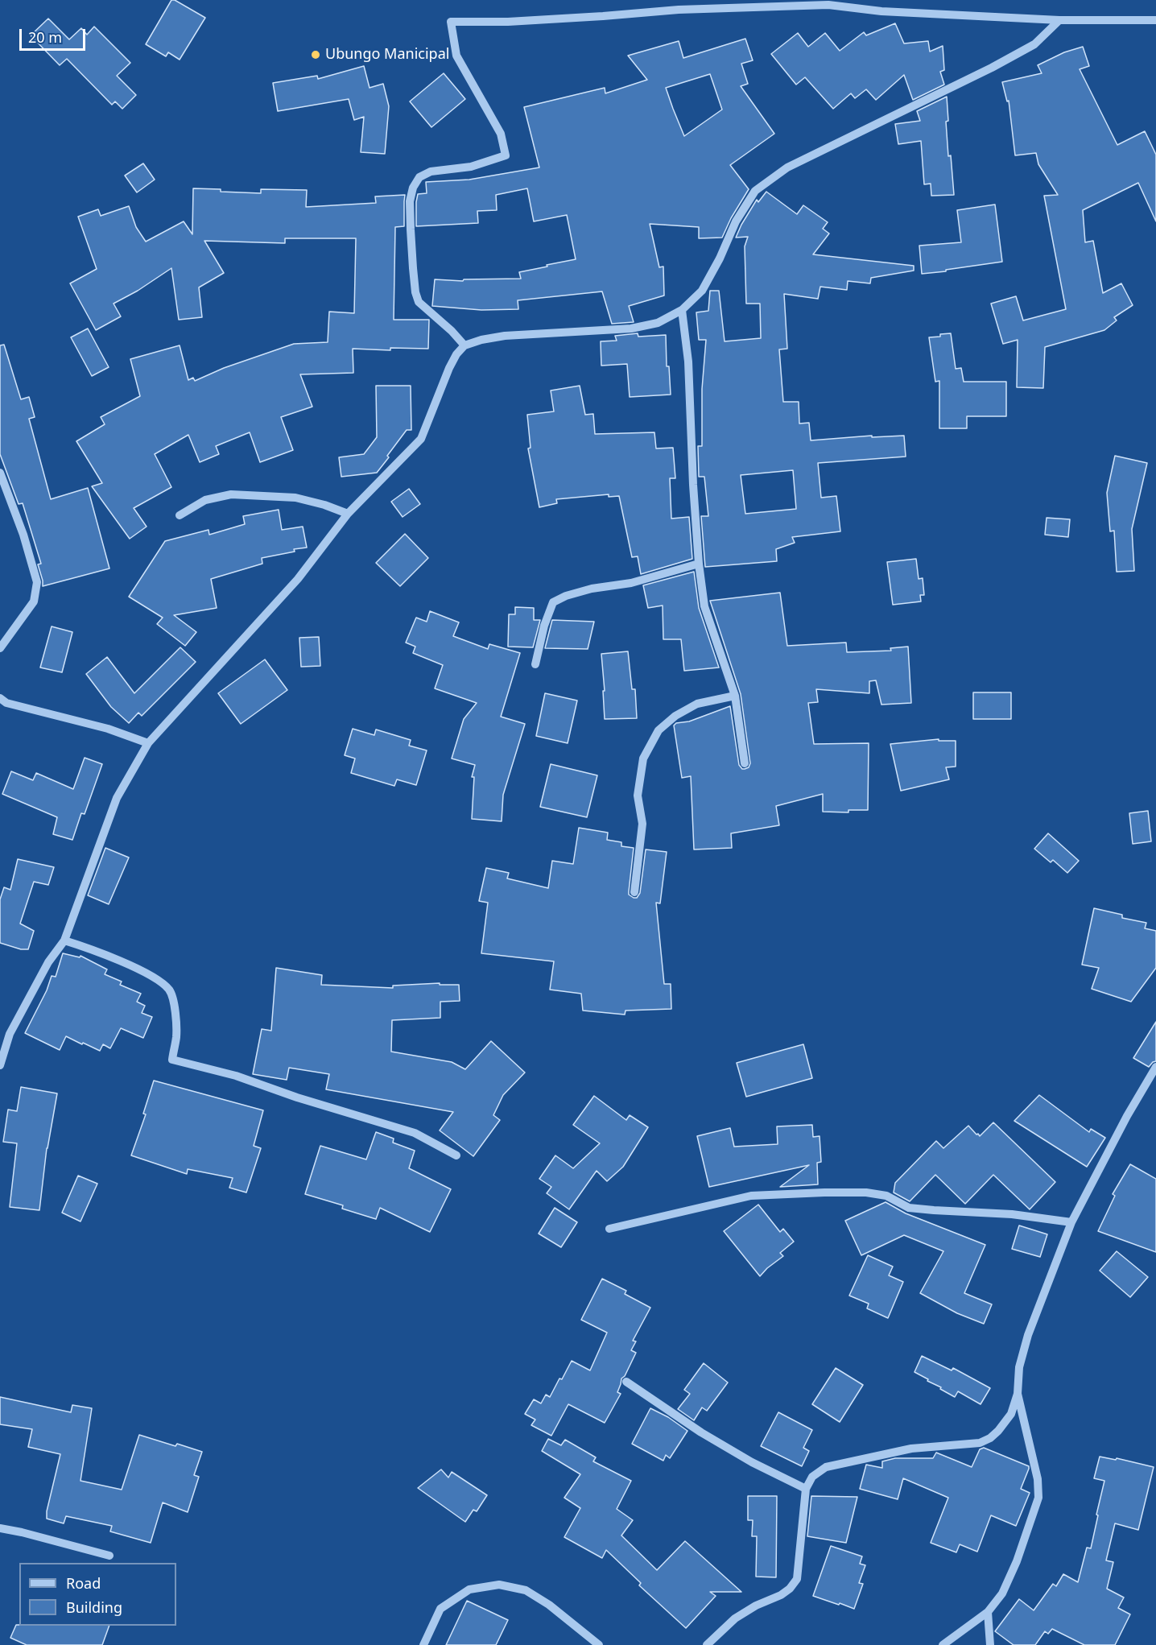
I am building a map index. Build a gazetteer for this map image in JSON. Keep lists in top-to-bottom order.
{
  "places": ["Ubungo Manicipal"],
  "legend": ["Road", "Building"],
  "scale_bar": "20 m"
}
